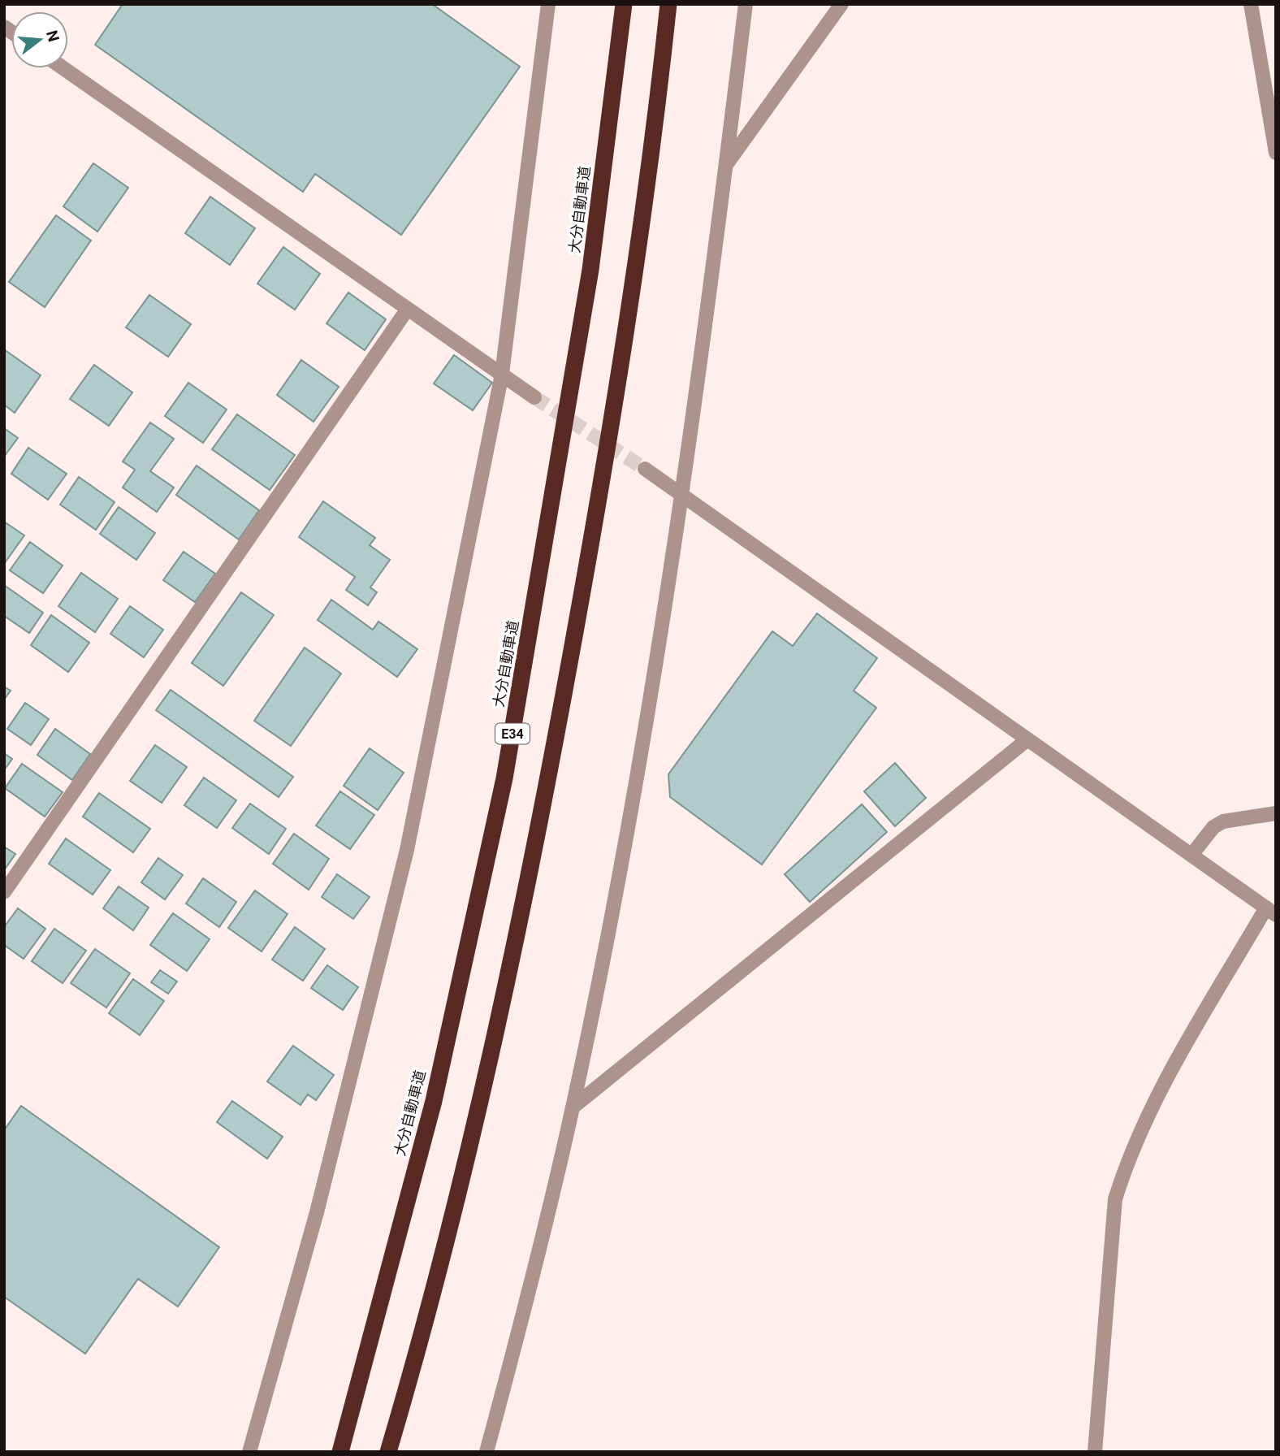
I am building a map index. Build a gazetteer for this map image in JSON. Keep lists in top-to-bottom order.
{
  "streets": {
    "highway": ["大分自動車道", "E34"]
  },
  "north": "right"
}
